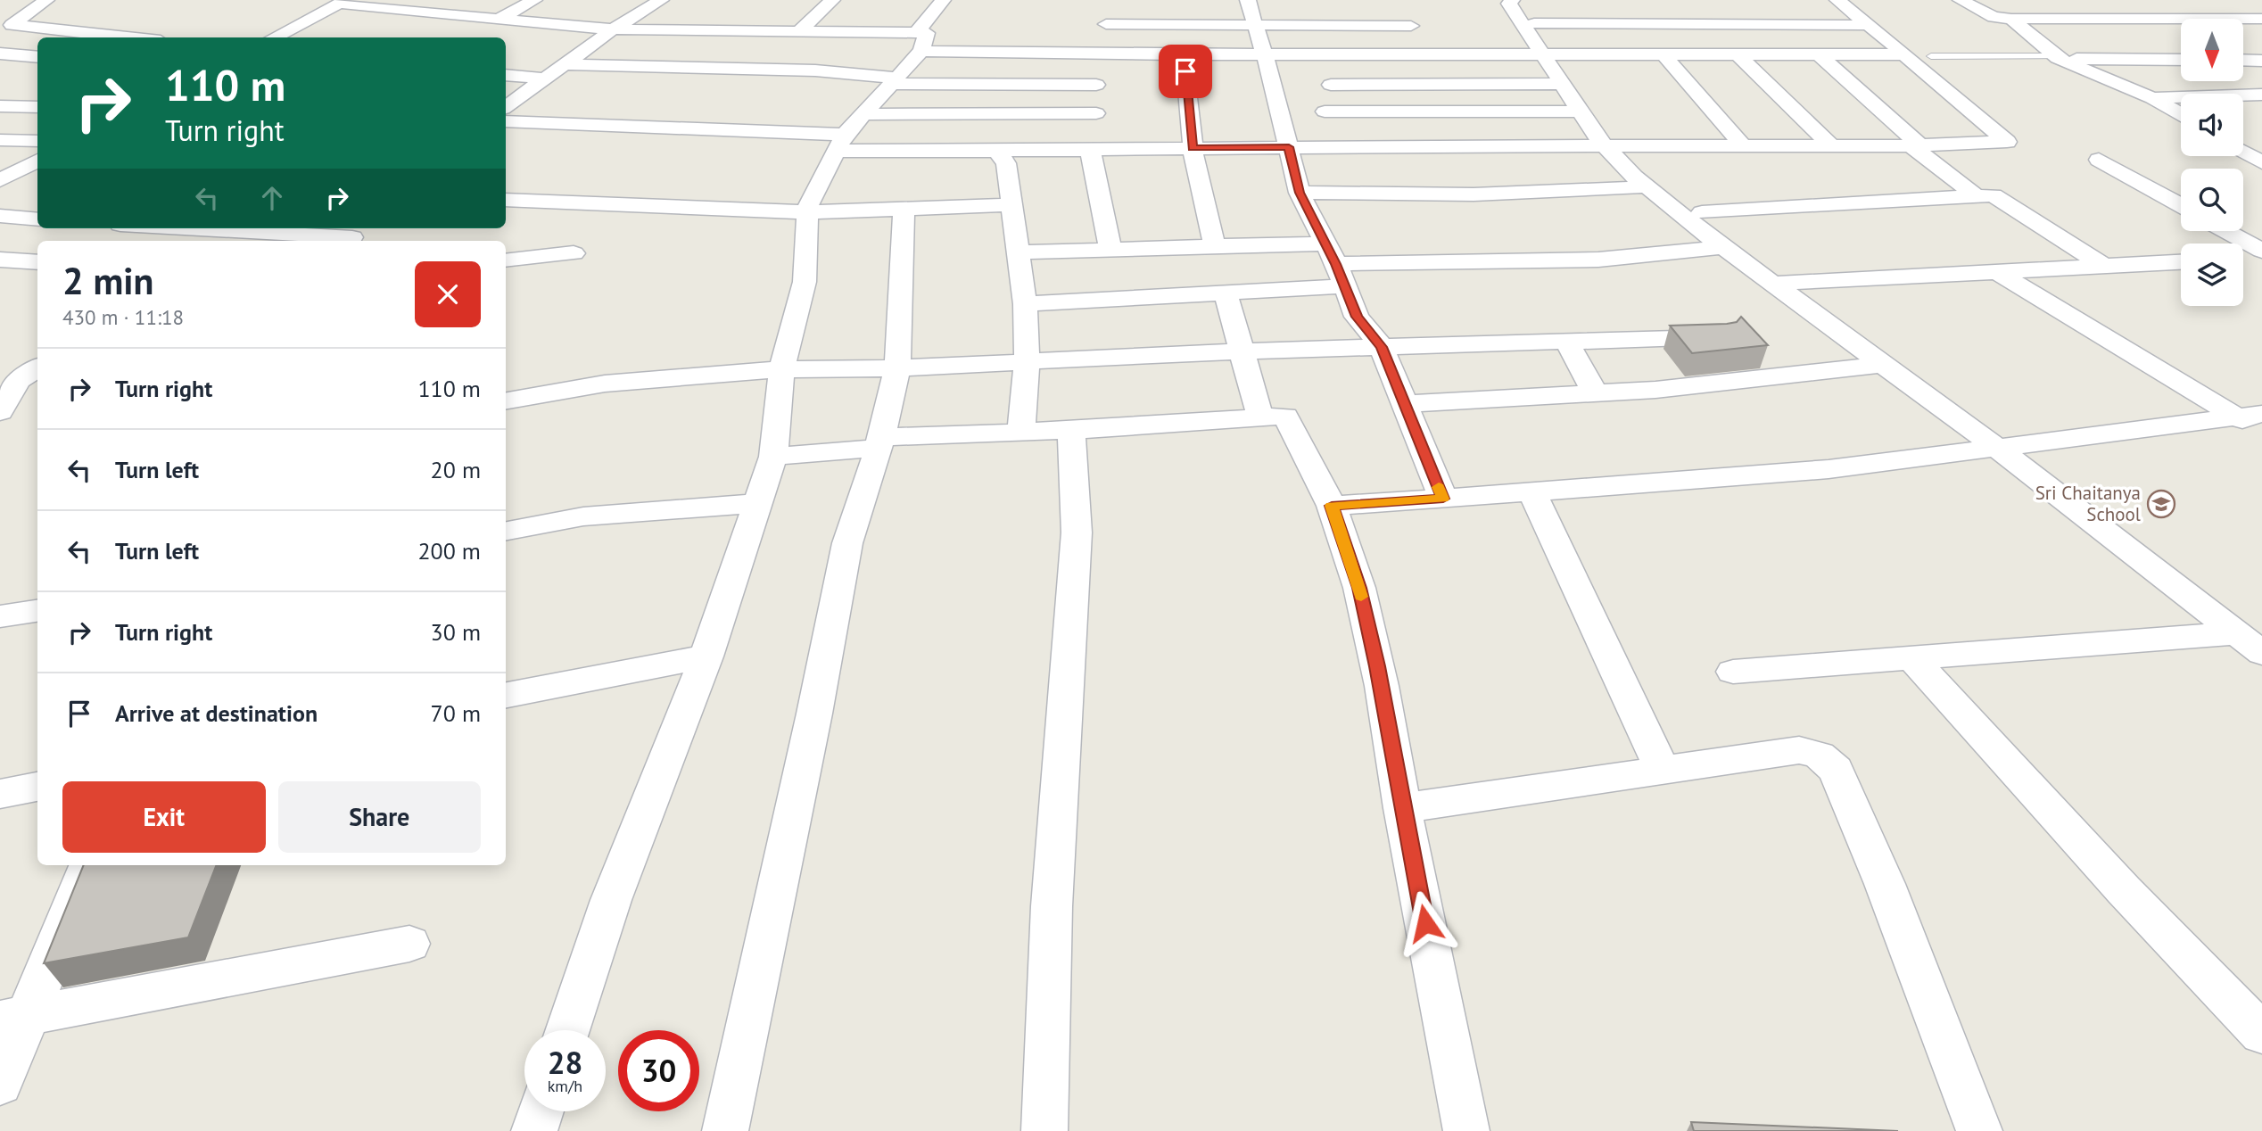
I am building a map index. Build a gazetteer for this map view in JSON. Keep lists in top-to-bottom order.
{
  "places": {
    "school or university": ["Sri Chaitanya School"]
  },
  "north": "bottom",
  "page": {
    "turn": ["110 m", "Turn right"],
    "heading": ["2 min", "430 m · 11:18"],
    "list": [
      {
        "name": "Turn right",
        "value": "110 m"
      },
      {
        "name": "Turn left",
        "value": "20 m"
      },
      {
        "name": "Turn left",
        "value": "200 m"
      },
      {
        "name": "Turn right",
        "value": "30 m"
      },
      {
        "name": "Arrive at destination",
        "value": "70 m"
      }
    ],
    "buttons": ["Exit", "Share"],
    "speed": "28 km/h",
    "limit": "30"
  }
}
